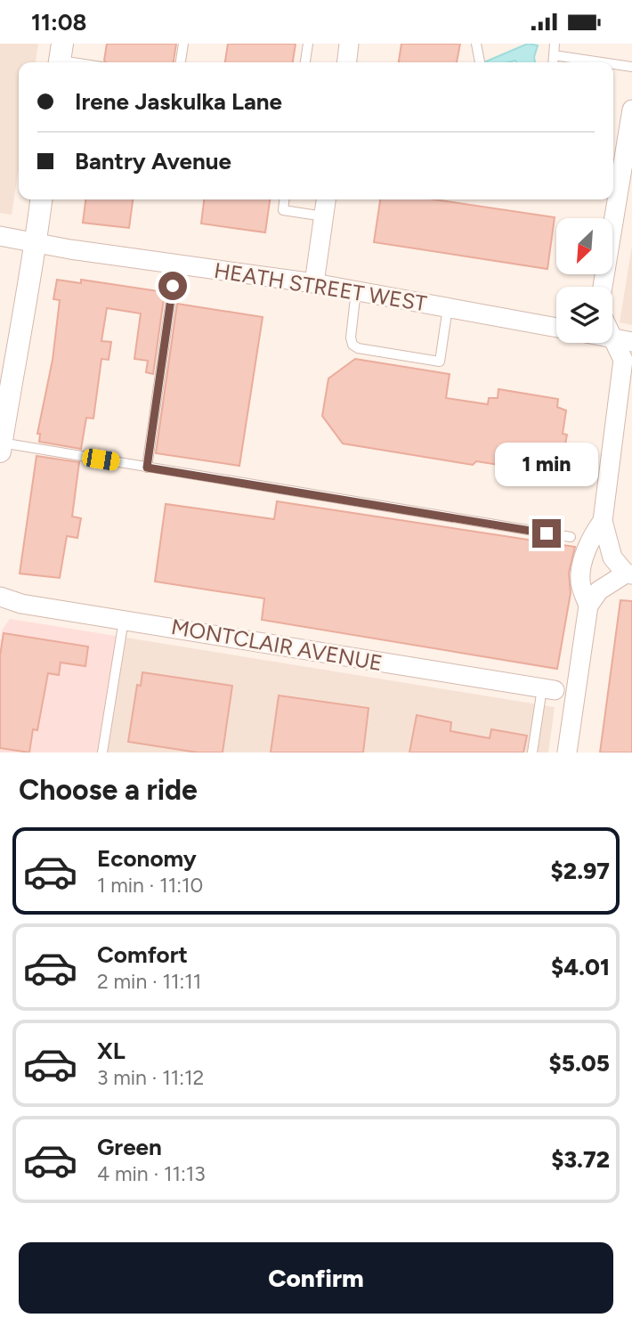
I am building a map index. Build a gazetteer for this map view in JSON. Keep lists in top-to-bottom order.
{
  "streets": {
    "street": ["HEATH STREET WEST", "MONTCLAIR AVENUE"]
  },
  "north": "bottom left",
  "page": {
    "status": "11:08",
    "banner": ["Irene Jaskulka Lane", "Bantry Avenue"],
    "bubble": "1 min",
    "heading": "Choose a ride",
    "list": [
      {
        "name": "Economy",
        "note": "1 min · 11:10",
        "value": "$2.97"
      },
      {
        "name": "Comfort",
        "note": "2 min · 11:11",
        "value": "$4.01"
      },
      {
        "name": "XL",
        "note": "3 min · 11:12",
        "value": "$5.05"
      },
      {
        "name": "Green",
        "note": "4 min · 11:13",
        "value": "$3.72"
      }
    ],
    "buttons": "Confirm"
  }
}
